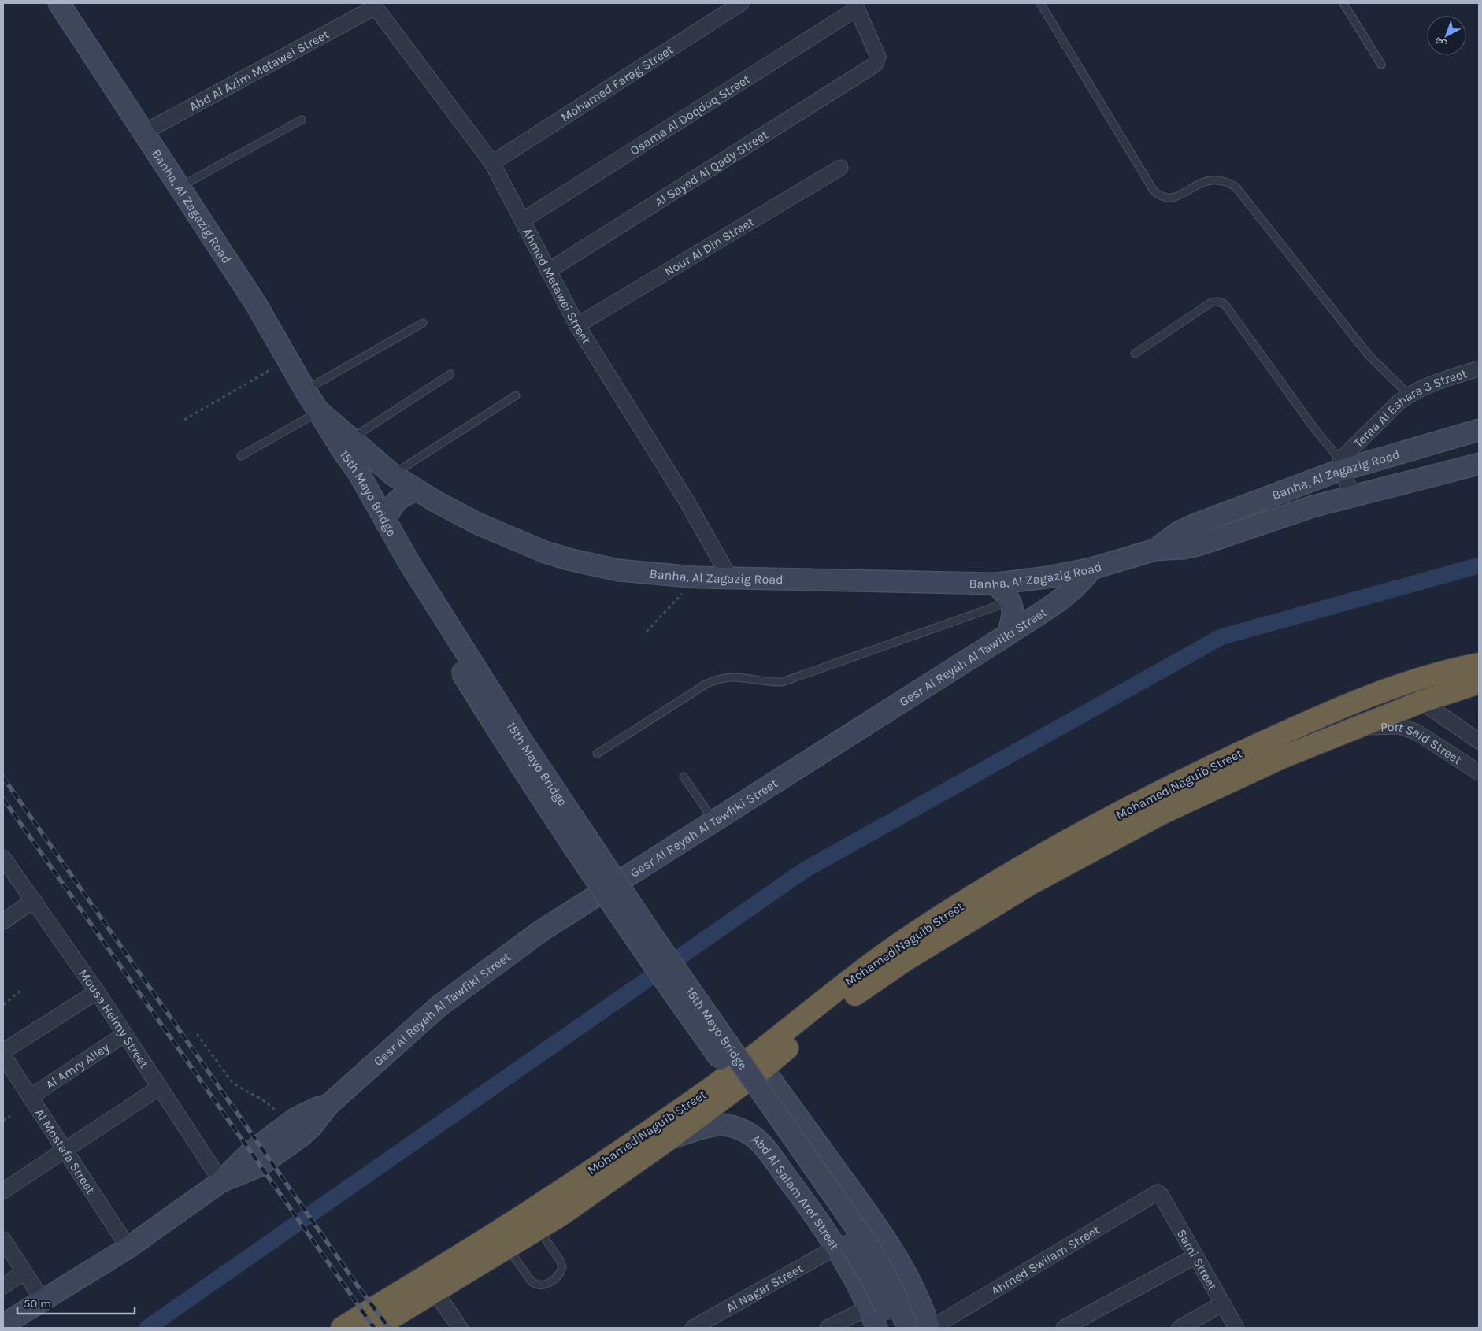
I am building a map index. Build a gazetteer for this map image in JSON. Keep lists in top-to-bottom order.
{
  "streets": {
    "highway": ["Mohamed Naguib Street"],
    "main road": [
      "Banha, Al Zagazig Road",
      "15th Mayo Bridge",
      "Gesr Al Reyah Al Tawfiki Street",
      "Abd Al Salam Aref Street"
    ],
    "street": [
      "Abd Al Azim Metawei Street",
      "Mohamed Farag Street",
      "Osama Al Doqdoq Street",
      "Al Sayed Al Qady Street",
      "Nour Al Din Street",
      "Ahmed Metawei Street",
      "Teraa Al Eshara 3 Street",
      "Port Said Street",
      "Mousa Helmy Street",
      "Al Amry Alley",
      "Al Mostafa Street",
      "Sami Street",
      "Ahmed Swilam Street",
      "Al Nagar Street"
    ]
  },
  "crossings": [
    ["Abd Al Azim Metawei Street", "Banha, Al Zagazig Road"],
    ["Abd Al Azim Metawei Street", "Ahmed Metawei Street"],
    ["Mohamed Farag Street", "Ahmed Metawei Street"],
    ["Osama Al Doqdoq Street", "Al Sayed Al Qady Street"],
    ["Osama Al Doqdoq Street", "Ahmed Metawei Street"],
    ["Al Sayed Al Qady Street", "Ahmed Metawei Street"],
    ["Banha, Al Zagazig Road", "Ahmed Metawei Street"],
    ["Banha, Al Zagazig Road", "Teraa Al Eshara 3 Street"],
    ["Banha, Al Zagazig Road", "15th Mayo Bridge"],
    ["Banha, Al Zagazig Road", "Gesr Al Reyah Al Tawfiki Street"],
    ["Nour Al Din Street", "Ahmed Metawei Street"],
    ["Gesr Al Reyah Al Tawfiki Street", "Mousa Helmy Street"],
    ["Gesr Al Reyah Al Tawfiki Street", "Al Mostafa Street"],
    ["Port Said Street", "Mohamed Naguib Street"],
    ["Mohamed Naguib Street", "Abd Al Salam Aref Street"],
    ["Mousa Helmy Street", "Al Amry Alley"],
    ["Al Amry Alley", "Al Mostafa Street"],
    ["Abd Al Salam Aref Street", "Al Nagar Street"],
    ["Sami Street", "Ahmed Swilam Street"]
  ],
  "scale_bar": "50 m",
  "north": "bottom left"
}
